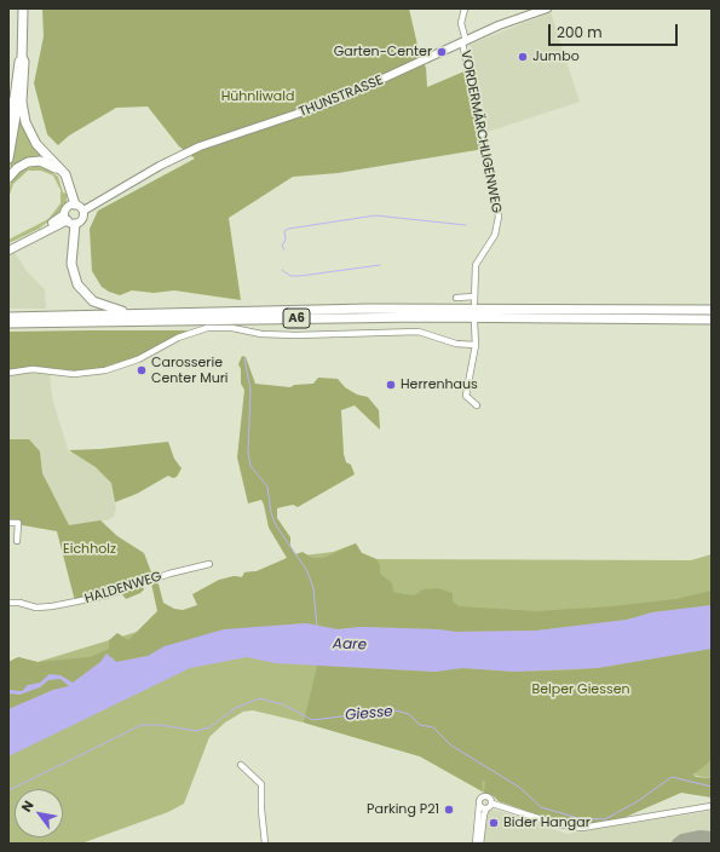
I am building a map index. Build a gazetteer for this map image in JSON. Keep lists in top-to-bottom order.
{
  "streets": {
    "highway": ["A6"],
    "main road": ["THUNSTRASSE"],
    "street": ["VORDERMÄRCHLIGENWEG", "HALDENWEG"]
  },
  "crossings": [
    ["THUNSTRASSE", "VORDERMÄRCHLIGENWEG"]
  ],
  "water": ["Aare", "Giesse"],
  "parks": ["Hühnliwald", "Eichholz", "Belper Giessen"],
  "places": [
    "Garten-Center",
    "Jumbo",
    "Carosserie Center Muri",
    "Herrenhaus",
    "Parking P21",
    "Bider Hangar"
  ],
  "scale_bar": "200 m",
  "north": "top left"
}
